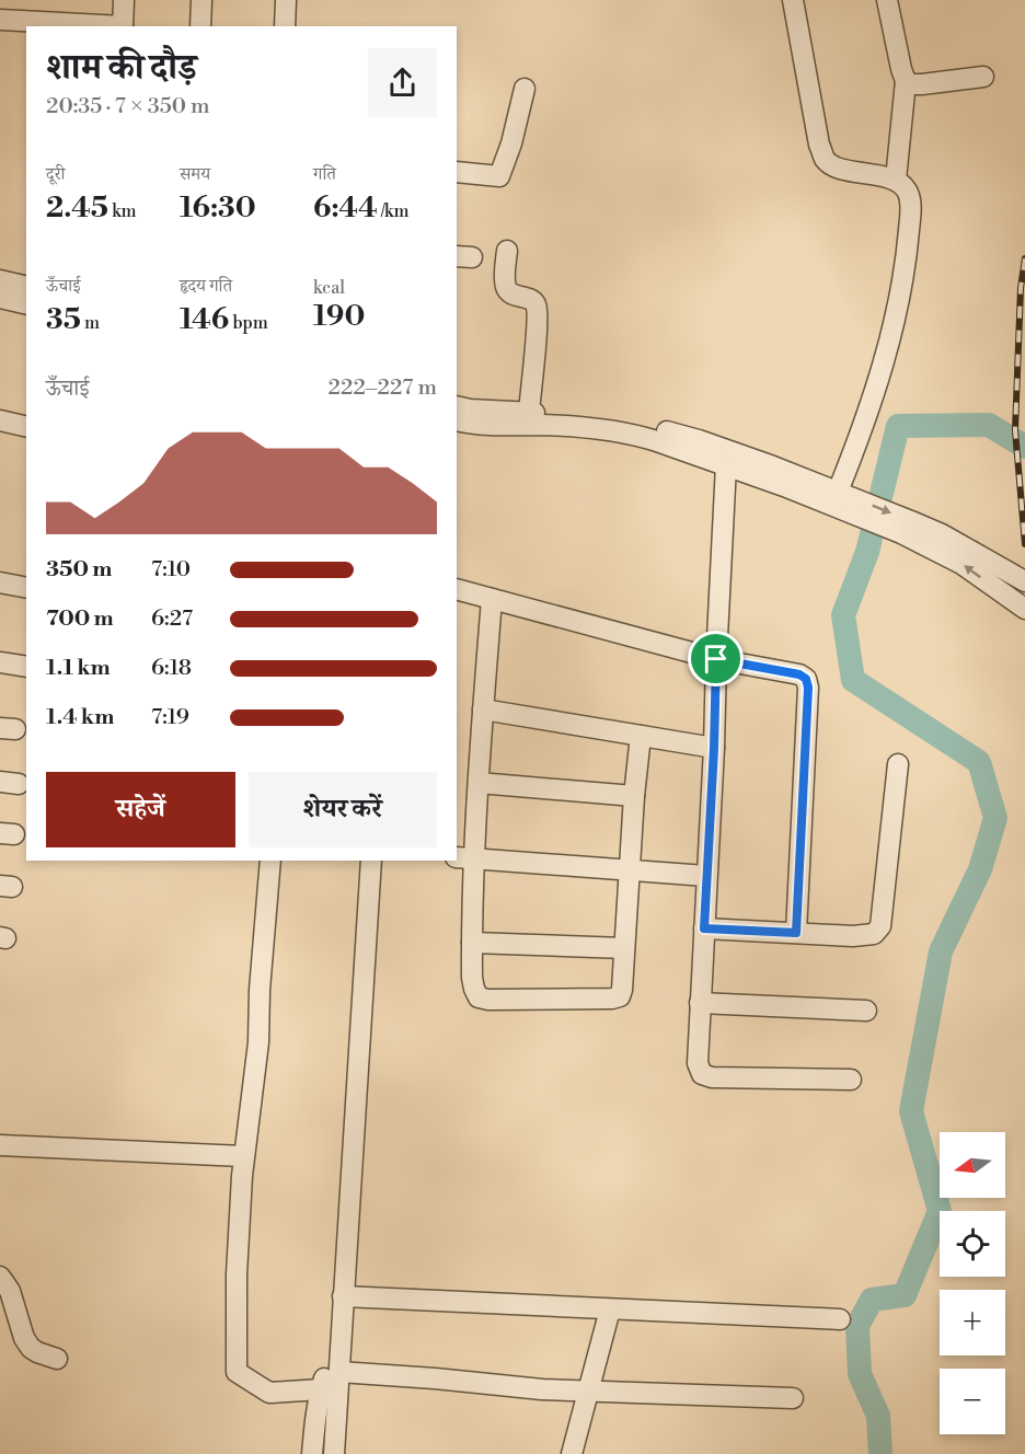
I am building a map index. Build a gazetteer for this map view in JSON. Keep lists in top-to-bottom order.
{
  "north": "left",
  "page": {
    "heading": ["शाम की दौड़", "20:35 · 7 × 350 m"],
    "stats": [
      ["दूरी", "2.45 km"],
      ["समय", "16:30"],
      ["गति", "6:44 /km"],
      ["ऊँचाई", "35 m"],
      ["हृदय गति", "146 bpm"],
      ["kcal", "190"]
    ],
    "chart": ["ऊँचाई", "222–227 m"],
    "list": [
      {
        "name": "350 m",
        "note": "7:10"
      },
      {
        "name": "700 m",
        "note": "6:27"
      },
      {
        "name": "1.1 km",
        "note": "6:18"
      },
      {
        "name": "1.4 km",
        "note": "7:19"
      }
    ],
    "buttons": ["सहेजें", "शेयर करें"],
    "map_buttons": ["+", "−"]
  }
}
